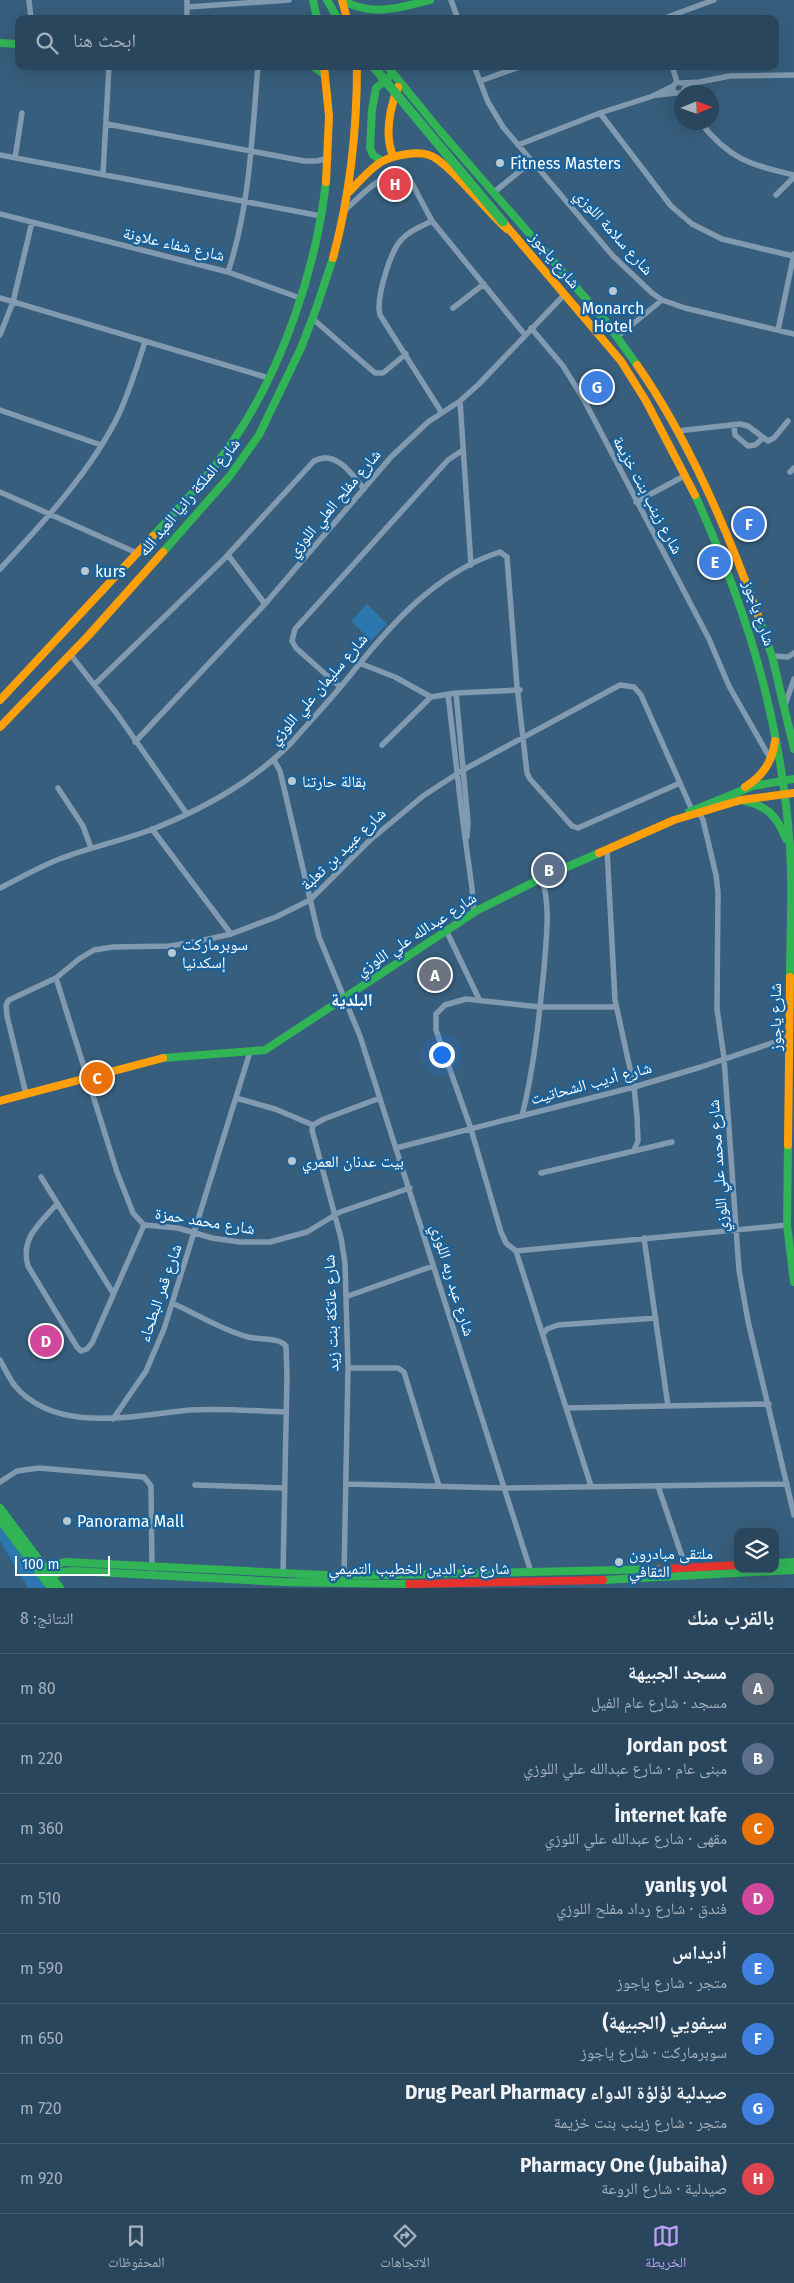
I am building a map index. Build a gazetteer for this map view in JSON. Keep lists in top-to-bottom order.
{
  "streets": {
    "main road": [
      "شارع ياجوز",
      "شارع الملكة رانيا العبد الله",
      "شارع عبدالله علي اللوزي",
      "شارع عز الدين الخطيب التميمي"
    ],
    "street": [
      "شارع سلامة اللوزي",
      "شارع شفاء علاونة",
      "شارع زينب بنت خزيمة",
      "شارع مفلح العلي اللوزي",
      "شارع سليمان علي اللوزي",
      "شارع عبيد بن ثعلبة",
      "شارع أديب الشحاتيت",
      "شارع محمد علي اللوزي",
      "شارع محمد حمزة",
      "شارع عبد ربه اللوزي",
      "شارع قمر البطحاء",
      "شارع عاتكة بنت زيد"
    ]
  },
  "crossings": [
    ["شارع ياجوز", "شارع مفلح العلي اللوزي"],
    ["شارع ياجوز", "شارع عبدالله علي اللوزي"],
    ["شارع ياجوز", "شارع أديب الشحاتيت"],
    ["شارع زينب بنت خزيمة", "شارع مفلح العلي اللوزي"],
    ["شارع سليمان علي اللوزي", "شارع عبد ربه اللوزي"],
    ["شارع عبيد بن ثعلبة", "شارع عبدالله علي اللوزي"],
    ["شارع عبيد بن ثعلبة", "شارع محمد علي اللوزي"],
    ["شارع عبيد بن ثعلبة", "شارع محمد حمزة"],
    ["شارع عبيد بن ثعلبة", "شارع عبد ربه اللوزي"],
    ["شارع عبدالله علي اللوزي", "شارع محمد علي اللوزي"],
    ["شارع عبدالله علي اللوزي", "شارع محمد حمزة"],
    ["شارع عبدالله علي اللوزي", "شارع عبد ربه اللوزي"],
    ["شارع عبدالله علي اللوزي", "شارع قمر البطحاء"],
    ["شارع أديب الشحاتيت", "شارع محمد علي اللوزي"],
    ["شارع أديب الشحاتيت", "شارع عبد ربه اللوزي"],
    ["شارع محمد حمزة", "شارع عبد ربه اللوزي"],
    ["شارع محمد حمزة", "شارع قمر البطحاء"],
    ["شارع محمد حمزة", "شارع عاتكة بنت زيد"],
    ["شارع عبد ربه اللوزي", "شارع عز الدين الخطيب التميمي"],
    ["شارع عاتكة بنت زيد", "شارع عز الدين الخطيب التميمي"]
  ],
  "districts": ["البلدية"],
  "places": [
    "Fitness Masters",
    "Monarch Hotel",
    "kurs",
    "بقالة حارتنا",
    "سوبرماركت إسكدنيا",
    "بيت عدنان العمري",
    "Panorama Mall",
    "ملتقى مبادرون الثقافي"
  ],
  "scale_bar": "100 m",
  "north": "right",
  "page": {
    "search": "ابحث هنا",
    "pins": [
      "H",
      "G",
      "F",
      "E",
      "B",
      "A",
      "C",
      "D"
    ],
    "scale": "100 m",
    "heading": ["بالقرب منك", "النتائج: 8"],
    "list": [
      {
        "mark": "A",
        "name": "مسجد الجبيهة",
        "note": "مسجد · شارع عام الفيل",
        "value": "80 m"
      },
      {
        "mark": "B",
        "name": "Jordan post",
        "note": "مبنى عام · شارع عبدالله علي اللوزي",
        "value": "220 m"
      },
      {
        "mark": "C",
        "name": "İnternet kafe",
        "note": "مقهى · شارع عبدالله علي اللوزي",
        "value": "360 m"
      },
      {
        "mark": "D",
        "name": "yanlış yol",
        "note": "فندق · شارع رداد مفلح اللوزي",
        "value": "510 m"
      },
      {
        "mark": "E",
        "name": "أديداس",
        "note": "متجر · شارع ياجوز",
        "value": "590 m"
      },
      {
        "mark": "F",
        "name": "سيفويي (الجبيهة)",
        "note": "سوبرماركت · شارع ياجوز",
        "value": "650 m"
      },
      {
        "mark": "G",
        "name": "صيدلية لؤلؤة الدواء Drug Pearl Pharmacy",
        "note": "متجر · شارع زينب بنت خزيمة",
        "value": "720 m"
      },
      {
        "mark": "H",
        "name": "Pharmacy One (Jubaiha)",
        "note": "صيدلية · شارع الروعة",
        "value": "920 m"
      }
    ],
    "nav": ["الخريطة", "الاتجاهات", "المحفوظات"]
  }
}
